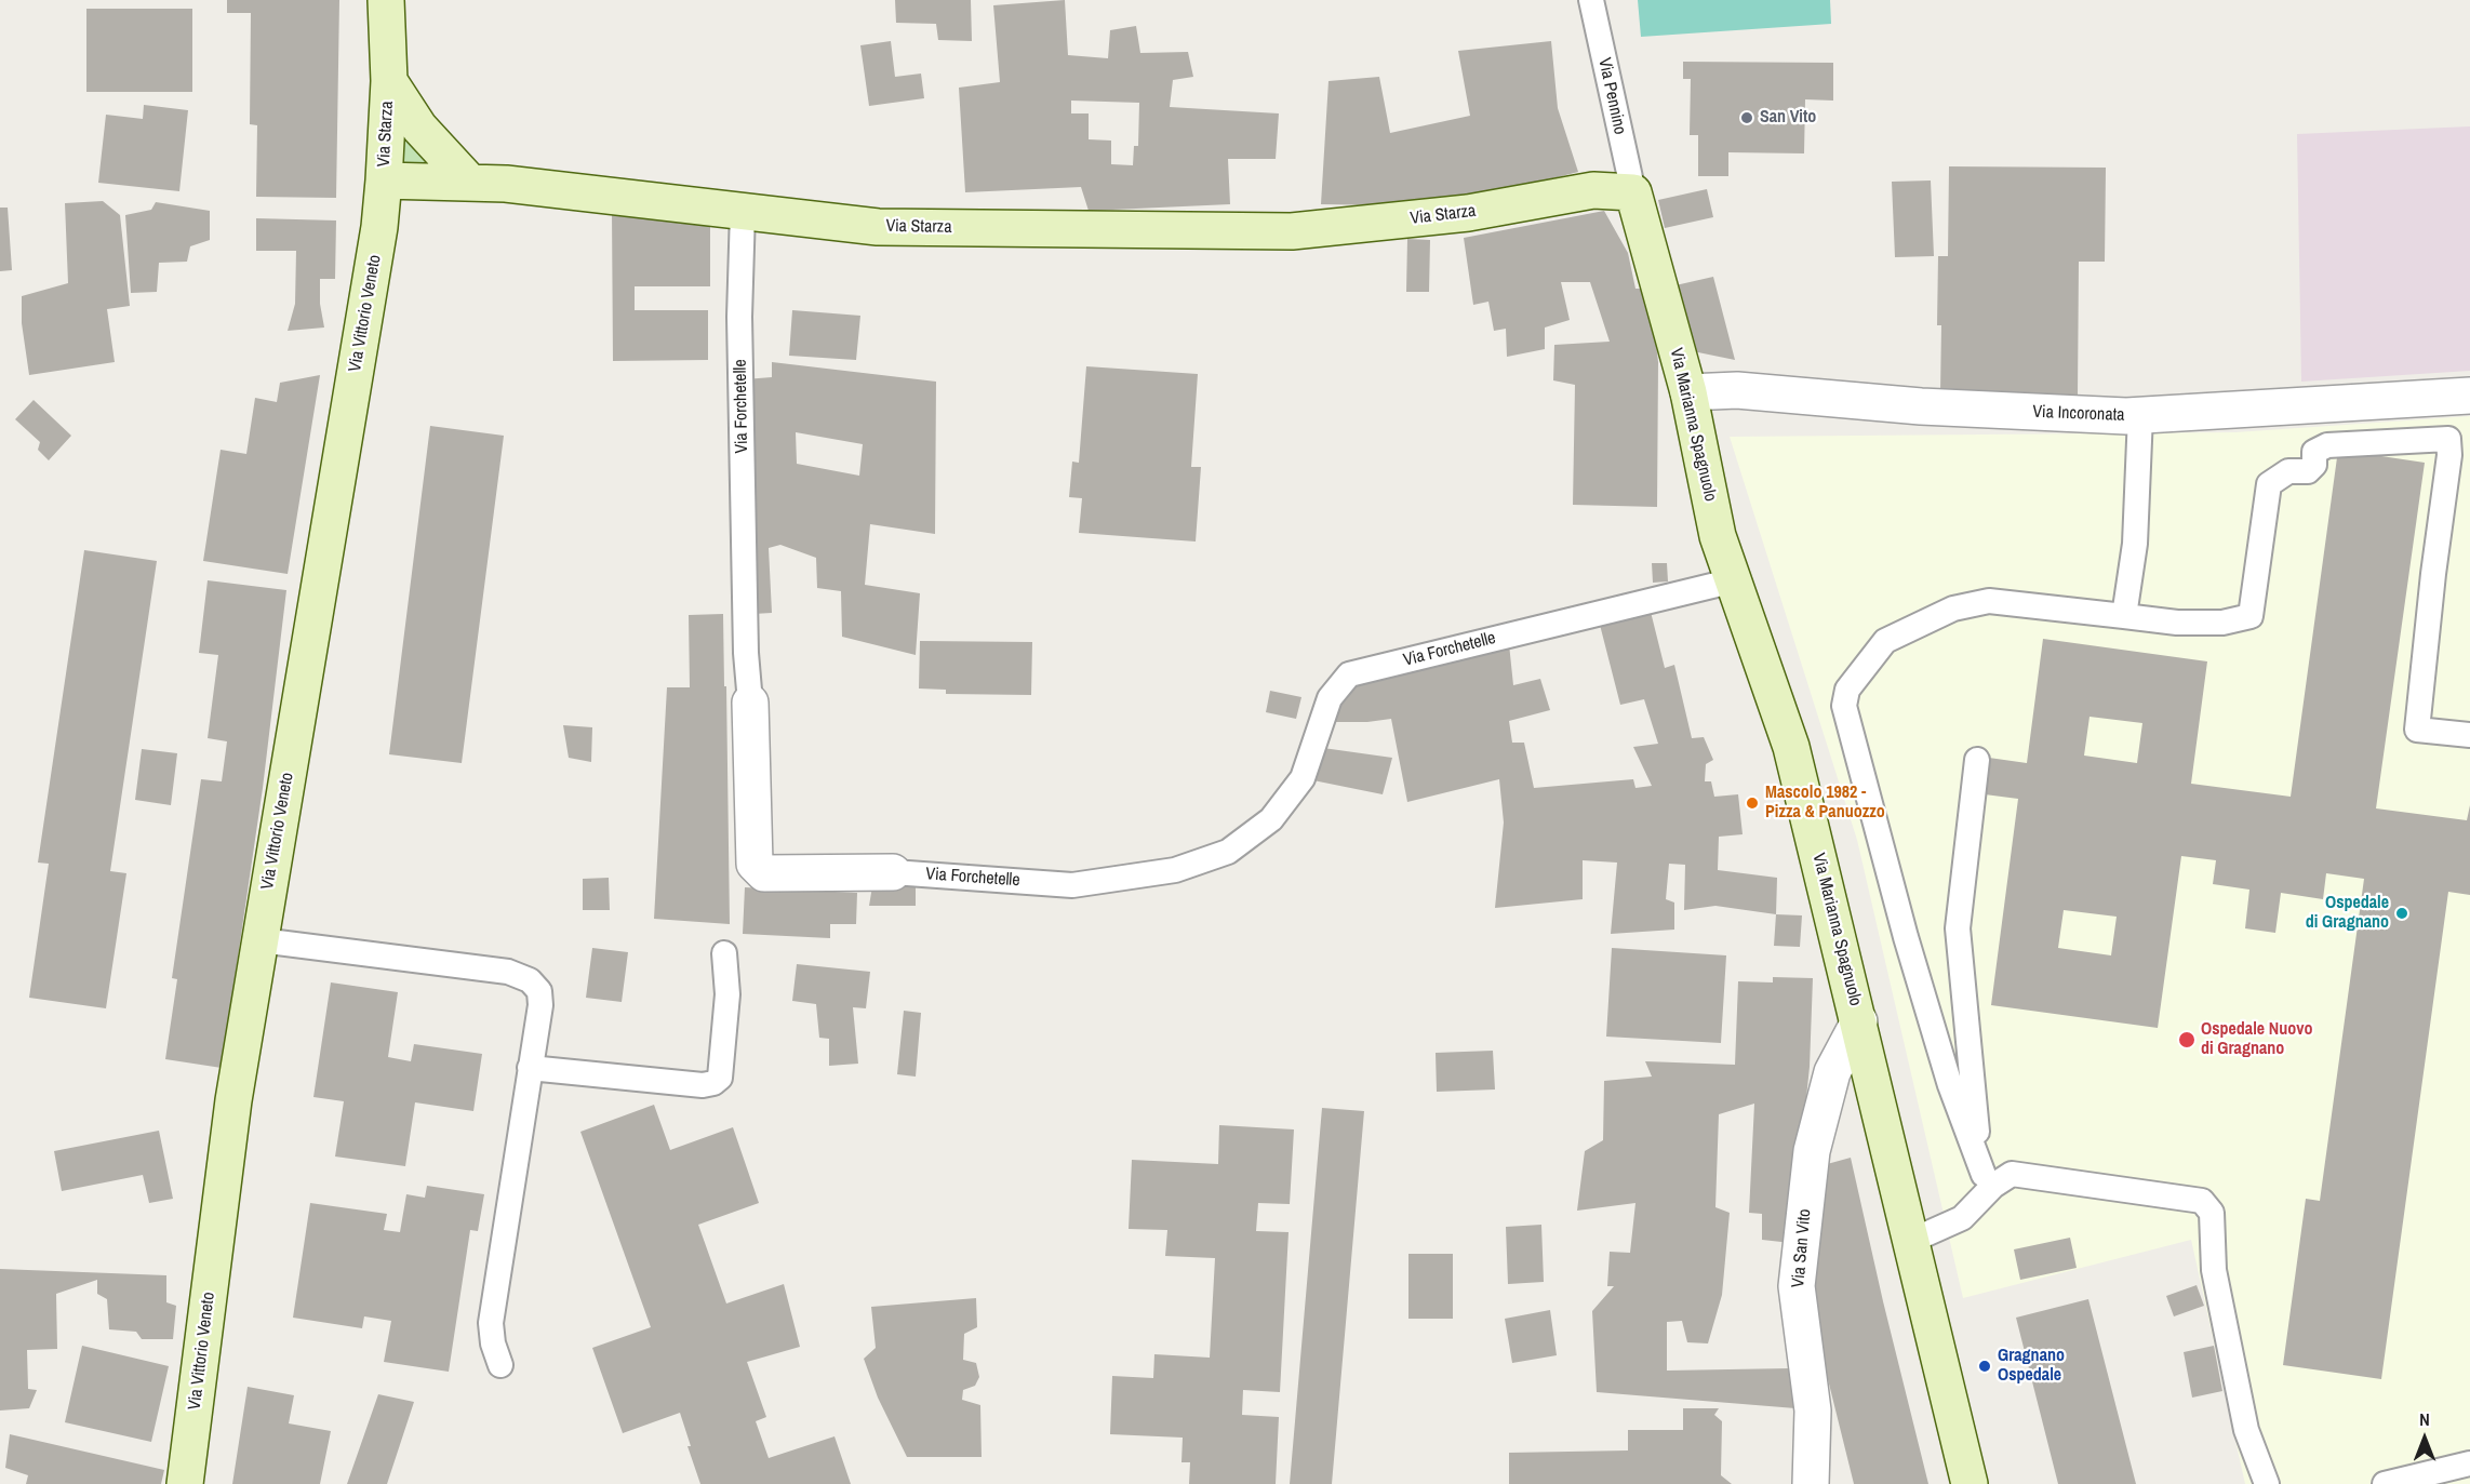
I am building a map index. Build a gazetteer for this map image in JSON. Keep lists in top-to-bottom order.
{
  "streets": {
    "street": [
      "Via Starza",
      "Via Vittorio Veneto",
      "Via Forchetelle",
      "Via Incoronata",
      "Via Marianna Spagnuolo",
      "Via San Vito"
    ],
    "lane": ["Via Pennino"]
  },
  "crossings": [
    ["Via Pennino", "Via Starza"],
    ["Via Pennino", "Via Marianna Spagnuolo"],
    ["Via Starza", "Via Vittorio Veneto"],
    ["Via Starza", "Via Forchetelle"],
    ["Via Starza", "Via Marianna Spagnuolo"],
    ["Via Forchetelle", "Via Marianna Spagnuolo"],
    ["Via Incoronata", "Via Marianna Spagnuolo"],
    ["Via Marianna Spagnuolo", "Via San Vito"]
  ],
  "places": [
    "San Vito",
    "Mascolo 1982 - Pizza & Panuozzo",
    "Ospedale di Gragnano",
    "Ospedale Nuovo di Gragnano",
    "Gragnano Ospedale"
  ],
  "north": "top"
}
